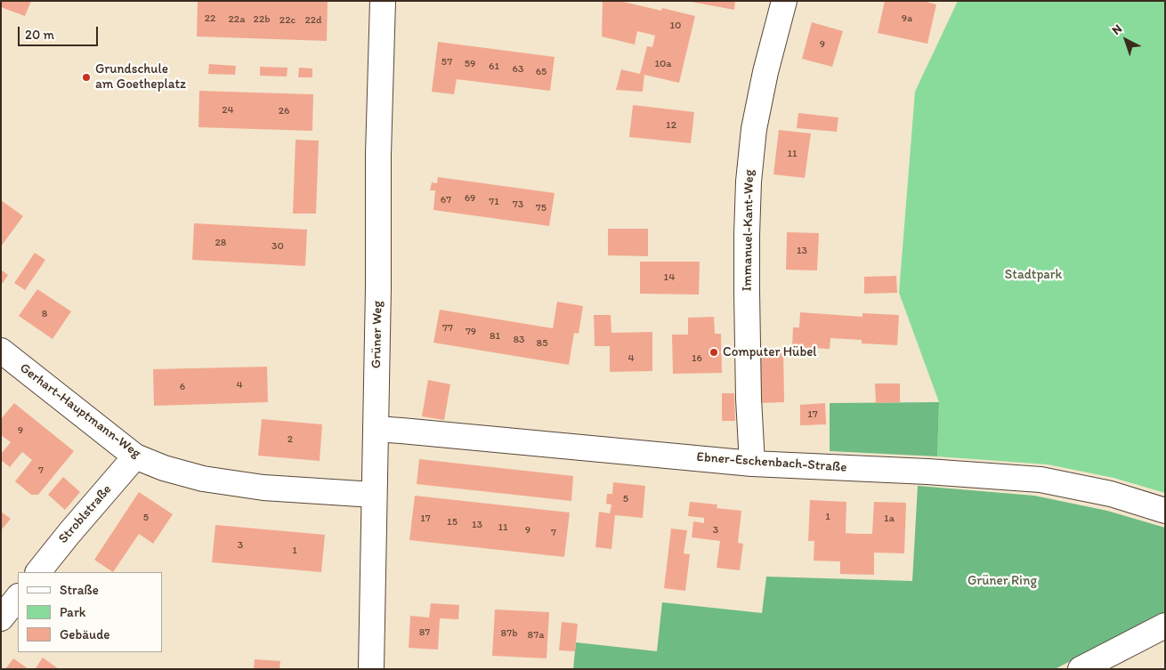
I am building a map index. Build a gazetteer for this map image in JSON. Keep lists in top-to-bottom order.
{
  "streets": {
    "street": [
      "Immanuel-Kant-Weg",
      "Grüner Weg",
      "Gerhart-Hauptmann-Weg",
      "Ebner-Eschenbach-Straße",
      "Stroblstraße"
    ]
  },
  "crossings": [
    ["Immanuel-Kant-Weg", "Ebner-Eschenbach-Straße"],
    ["Grüner Weg", "Gerhart-Hauptmann-Weg"],
    ["Grüner Weg", "Ebner-Eschenbach-Straße"],
    ["Gerhart-Hauptmann-Weg", "Stroblstraße"]
  ],
  "parks": ["Stadtpark", "Grüner Ring"],
  "places": ["Grundschule am Goetheplatz", "Computer Hübel"],
  "house_numbers": [
    "22",
    "9a",
    "22a",
    "22b",
    "22c",
    "22d",
    "10",
    "9",
    "57",
    "59",
    "10a",
    "61",
    "63",
    "65",
    "24",
    "26",
    "12",
    "11",
    "69",
    "67",
    "71",
    "73",
    "75",
    "28",
    "30",
    "13",
    "14",
    "8",
    "77",
    "79",
    "81",
    "83",
    "85",
    "4",
    "16",
    "4",
    "6",
    "17",
    "9",
    "2",
    "7",
    "5",
    "1",
    "5",
    "17",
    "1a",
    "15",
    "13",
    "11",
    "9",
    "3",
    "7",
    "3",
    "1",
    "87",
    "87b",
    "87a"
  ],
  "legend": ["Straße", "Park", "Gebäude"],
  "scale_bar": "20 m",
  "north": "top left"
}
